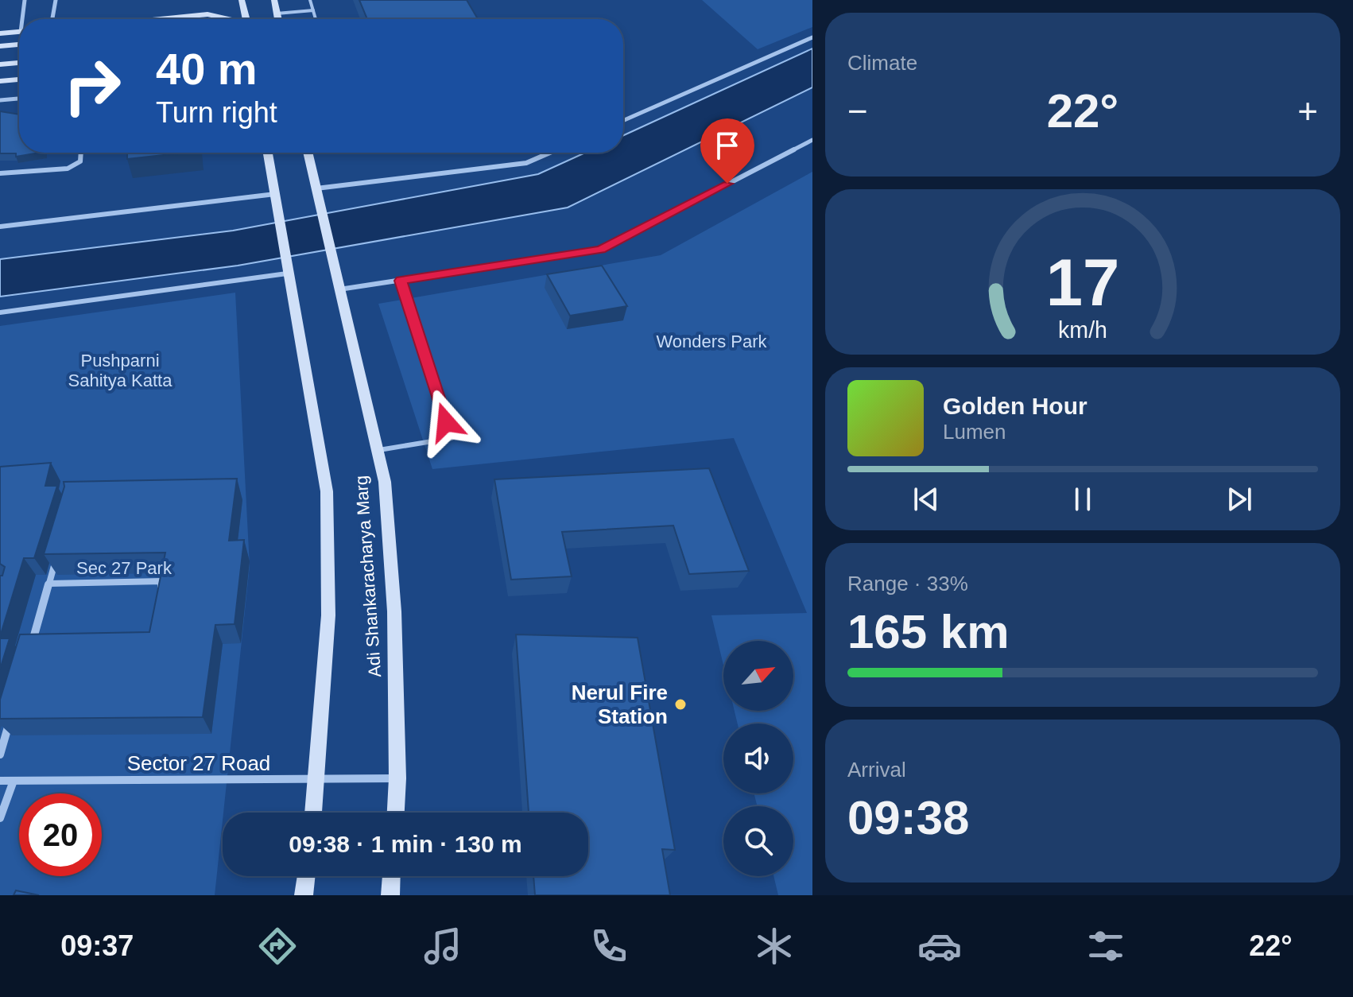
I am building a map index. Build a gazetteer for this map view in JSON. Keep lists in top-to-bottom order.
{
  "streets": {
    "main road": ["Adi Shankaracharya Marg"],
    "street": ["Sector 27 Road"]
  },
  "crossings": [
    ["Adi Shankaracharya Marg", "Sector 27 Road"]
  ],
  "parks": ["Wonders Park", "Pushparni Sahitya Katta", "Sec 27 Park"],
  "places": ["Nerul Fire Station"],
  "north": "top right",
  "page": {
    "tile": [
      "Climate",
      ["Range · 33%", "165 km"],
      ["Arrival", "09:38"]
    ],
    "turn": ["40 m", "Turn right"],
    "heat": ["−", "22°", "+"],
    "song": ["Golden Hour", "Lumen"],
    "limit": "20",
    "trip": "09:38 · 1 min · 130 m",
    "tabs": ["09:37", "22°"],
    "gauge": ["17", "km/h"]
  }
}
